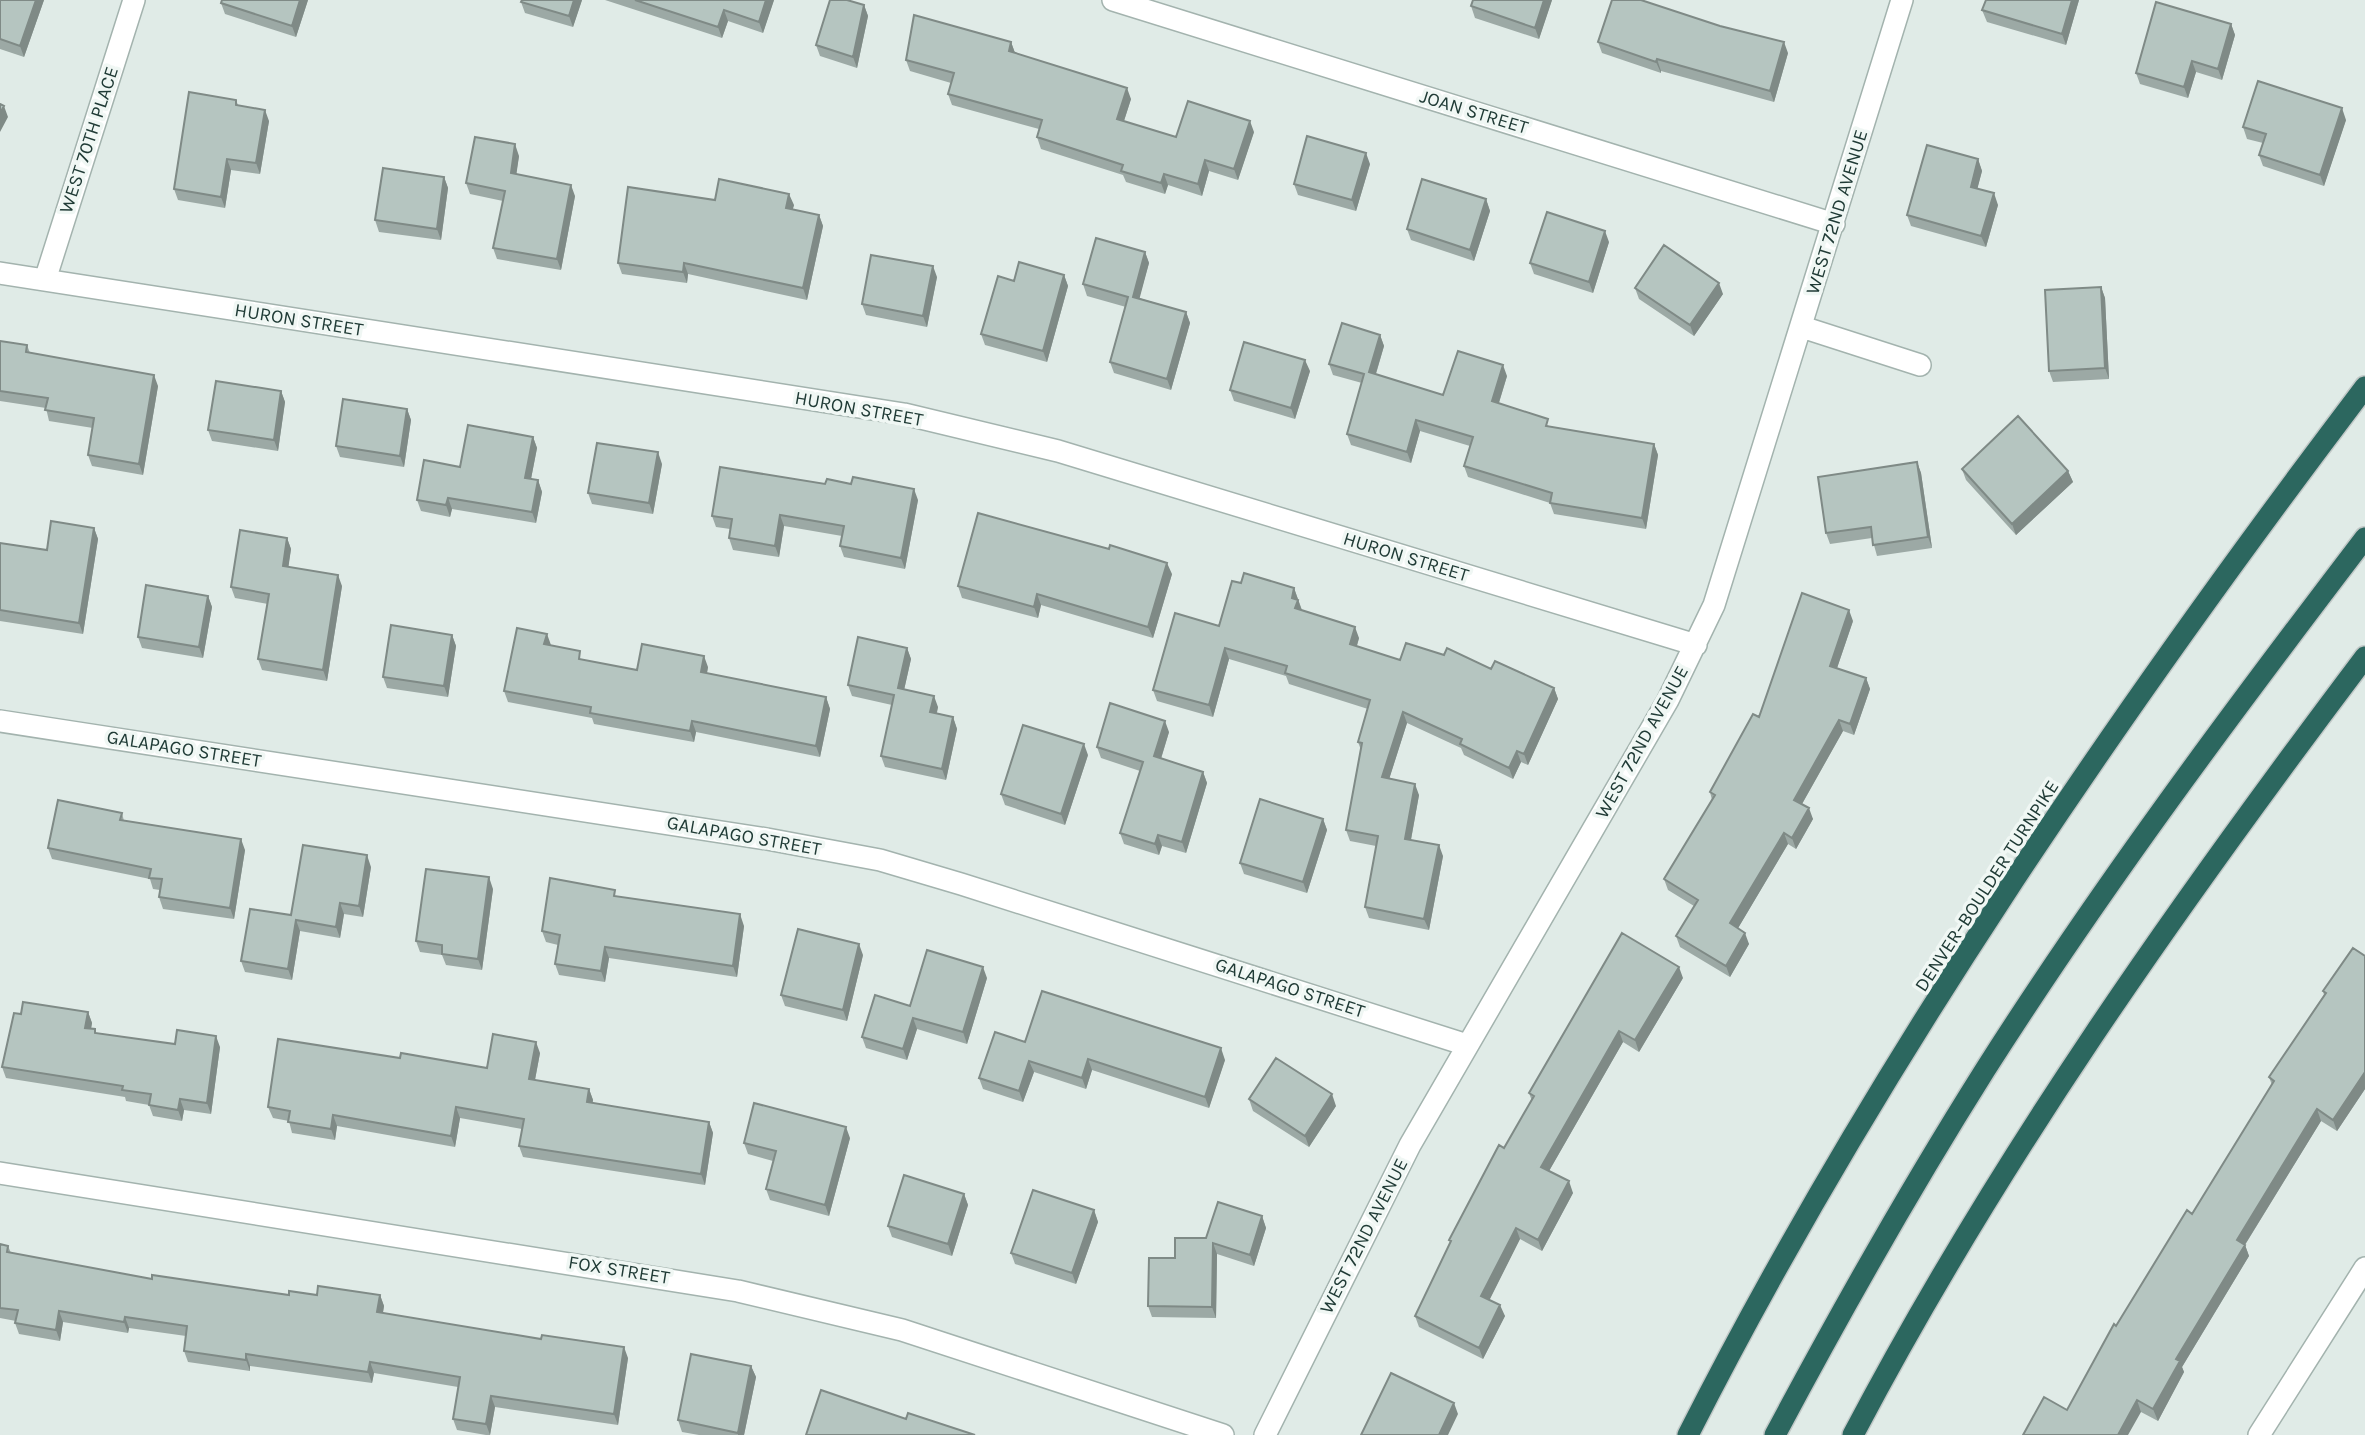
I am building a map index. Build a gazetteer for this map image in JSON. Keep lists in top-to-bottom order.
{
  "streets": {
    "highway": ["DENVER–BOULDER TURNPIKE"],
    "street": [
      "JOAN STREET",
      "WEST 70TH PLACE",
      "WEST 72ND AVENUE",
      "HURON STREET",
      "GALAPAGO STREET",
      "FOX STREET"
    ]
  },
  "crossings": [
    ["JOAN STREET", "WEST 72ND AVENUE"],
    ["WEST 70TH PLACE", "HURON STREET"],
    ["WEST 72ND AVENUE", "HURON STREET"],
    ["WEST 72ND AVENUE", "GALAPAGO STREET"]
  ]
}
